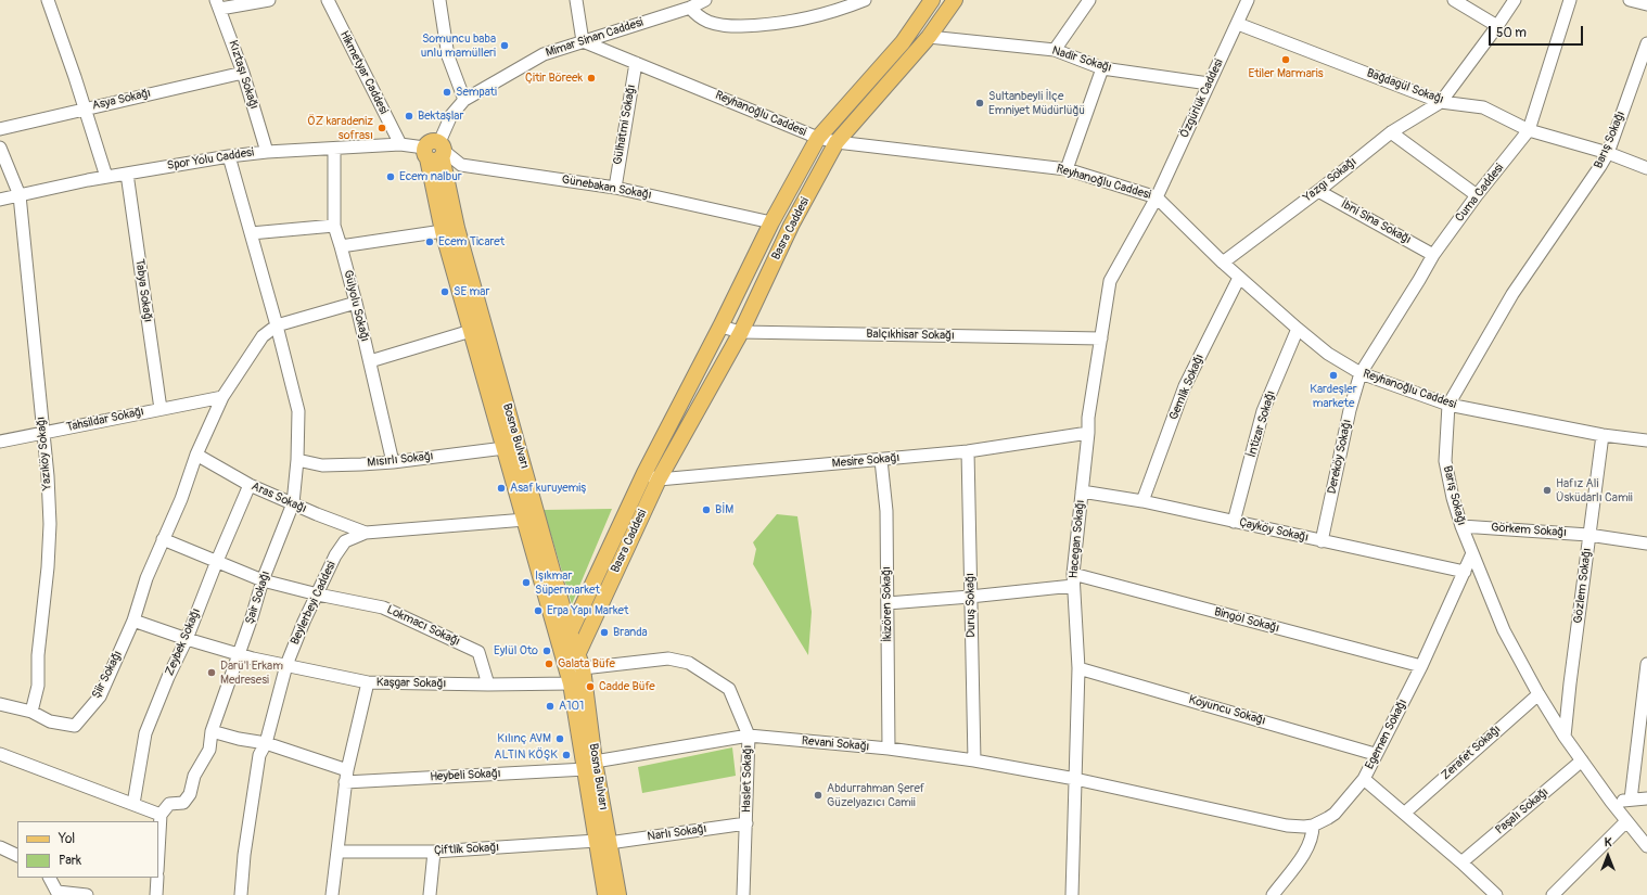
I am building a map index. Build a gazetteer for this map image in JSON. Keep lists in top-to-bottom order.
{
  "streets": {
    "main road": ["Basra Caddesi", "Bosna Bulvarı"],
    "street": [
      "Mimar Sinan Caddesi",
      "Nadir Sokağı",
      "Hikmetyar Caddesi",
      "Kıztaşı Sokağı",
      "Bağdagül Sokağı",
      "Özgürlük Caddesi",
      "Asya Sokağı",
      "Reyhanoğlu Caddesi",
      "Gülhatmi Sokağı",
      "Barış Sokağı",
      "Spor Yolu Caddesi",
      "Yazgı Sokağı",
      "Günebakan Sokağı",
      "Cuma Caddesi",
      "İbni Sina Sokağı",
      "Tabya Sokağı",
      "Gülyolu Sokağı",
      "Balçıkhisar Sokağı",
      "Gemlik Sokağı",
      "Tahsildar Sokağı",
      "İntizar Sokağı",
      "Yazıköy Sokağı",
      "Dereköy Sokağı",
      "Mısırlı Sokağı",
      "Mesire Sokağı",
      "Aras Sokağı",
      "Çayköy Sokağı",
      "Görkem Sokağı",
      "Hacegan Sokağı",
      "Gözlem Sokağı",
      "Şair Sokağı",
      "Beylerbeyi Caddesi",
      "İkizören Sokağı",
      "Duruş Sokağı",
      "Bingöl Sokağı",
      "Lokmacı Sokağı",
      "Zeybek Sokağı",
      "Şiir Sokağı",
      "Kaşgar Sokağı",
      "Koyuncu Sokağı",
      "Egemen Sokağı",
      "Revani Sokağı",
      "Zerafet Sokağı",
      "Heybeli Sokağı",
      "Haslet Sokağı",
      "Paşalı Sokağı",
      "Narlı Sokağı",
      "Çiftlik Sokağı"
    ]
  },
  "crossings": [
    ["Mimar Sinan Caddesi", "Reyhanoğlu Caddesi"],
    ["Mimar Sinan Caddesi", "Günebakan Sokağı"],
    ["Mimar Sinan Caddesi", "Bosna Bulvarı"],
    ["Nadir Sokağı", "Özgürlük Caddesi"],
    ["Nadir Sokağı", "Basra Caddesi"],
    ["Hikmetyar Caddesi", "Spor Yolu Caddesi"],
    ["Kıztaşı Sokağı", "Asya Sokağı"],
    ["Kıztaşı Sokağı", "Spor Yolu Caddesi"],
    ["Bağdagül Sokağı", "Özgürlük Caddesi"],
    ["Bağdagül Sokağı", "Barış Sokağı"],
    ["Bağdagül Sokağı", "Yazgı Sokağı"],
    ["Bağdagül Sokağı", "Cuma Caddesi"],
    ["Özgürlük Caddesi", "Reyhanoğlu Caddesi"],
    ["Özgürlük Caddesi", "Hacegan Sokağı"],
    ["Reyhanoğlu Caddesi", "Gülhatmi Sokağı"],
    ["Reyhanoğlu Caddesi", "Barış Sokağı"],
    ["Reyhanoğlu Caddesi", "Yazgı Sokağı"],
    ["Reyhanoğlu Caddesi", "Cuma Caddesi"],
    ["Reyhanoğlu Caddesi", "Basra Caddesi"],
    ["Reyhanoğlu Caddesi", "Gemlik Sokağı"],
    ["Reyhanoğlu Caddesi", "İntizar Sokağı"],
    ["Reyhanoğlu Caddesi", "Dereköy Sokağı"],
    ["Reyhanoğlu Caddesi", "Hacegan Sokağı"],
    ["Reyhanoğlu Caddesi", "Gözlem Sokağı"],
    ["Gülhatmi Sokağı", "Günebakan Sokağı"],
    ["Barış Sokağı", "Görkem Sokağı"],
    ["Barış Sokağı", "Gözlem Sokağı"],
    ["Barış Sokağı", "Egemen Sokağı"],
    ["Barış Sokağı", "Zerafet Sokağı"],
    ["Barış Sokağı", "Paşalı Sokağı"],
    ["Spor Yolu Caddesi", "Tabya Sokağı"],
    ["Spor Yolu Caddesi", "Gülyolu Sokağı"],
    ["Spor Yolu Caddesi", "Bosna Bulvarı"],
    ["Spor Yolu Caddesi", "Yazıköy Sokağı"],
    ["Spor Yolu Caddesi", "Şair Sokağı"],
    ["Yazgı Sokağı", "İbni Sina Sokağı"],
    ["Günebakan Sokağı", "Basra Caddesi"],
    ["Günebakan Sokağı", "Bosna Bulvarı"],
    ["Cuma Caddesi", "İbni Sina Sokağı"],
    ["Cuma Caddesi", "Dereköy Sokağı"],
    ["Basra Caddesi", "Balçıkhisar Sokağı"],
    ["Basra Caddesi", "Bosna Bulvarı"],
    ["Basra Caddesi", "Mesire Sokağı"],
    ["Basra Caddesi", "Haslet Sokağı"],
    ["Tabya Sokağı", "Tahsildar Sokağı"],
    ["Gülyolu Sokağı", "Mısırlı Sokağı"],
    ["Balçıkhisar Sokağı", "Hacegan Sokağı"],
    ["Gemlik Sokağı", "Çayköy Sokağı"],
    ["Tahsildar Sokağı", "Yazıköy Sokağı"],
    ["İntizar Sokağı", "Çayköy Sokağı"],
    ["Bosna Bulvarı", "Mısırlı Sokağı"],
    ["Bosna Bulvarı", "Beylerbeyi Caddesi"],
    ["Bosna Bulvarı", "Kaşgar Sokağı"],
    ["Bosna Bulvarı", "Revani Sokağı"],
    ["Bosna Bulvarı", "Heybeli Sokağı"],
    ["Bosna Bulvarı", "Haslet Sokağı"],
    ["Bosna Bulvarı", "Narlı Sokağı"],
    ["Bosna Bulvarı", "Çiftlik Sokağı"],
    ["Yazıköy Sokağı", "Şiir Sokağı"],
    ["Dereköy Sokağı", "Çayköy Sokağı"],
    ["Mısırlı Sokağı", "Şair Sokağı"],
    ["Mesire Sokağı", "Hacegan Sokağı"],
    ["Mesire Sokağı", "İkizören Sokağı"],
    ["Mesire Sokağı", "Duruş Sokağı"],
    ["Aras Sokağı", "Şair Sokağı"],
    ["Aras Sokağı", "Beylerbeyi Caddesi"],
    ["Aras Sokağı", "Zeybek Sokağı"],
    ["Çayköy Sokağı", "Hacegan Sokağı"],
    ["Çayköy Sokağı", "Egemen Sokağı"],
    ["Görkem Sokağı", "Gözlem Sokağı"],
    ["Hacegan Sokağı", "Bingöl Sokağı"],
    ["Hacegan Sokağı", "Koyuncu Sokağı"],
    ["Hacegan Sokağı", "Revani Sokağı"],
    ["Şair Sokağı", "Lokmacı Sokağı"],
    ["Şair Sokağı", "Kaşgar Sokağı"],
    ["Beylerbeyi Caddesi", "Lokmacı Sokağı"],
    ["Beylerbeyi Caddesi", "Kaşgar Sokağı"],
    ["İkizören Sokağı", "Revani Sokağı"],
    ["Duruş Sokağı", "Revani Sokağı"],
    ["Bingöl Sokağı", "Egemen Sokağı"],
    ["Lokmacı Sokağı", "Zeybek Sokağı"],
    ["Lokmacı Sokağı", "Kaşgar Sokağı"],
    ["Zeybek Sokağı", "Kaşgar Sokağı"],
    ["Şiir Sokağı", "Kaşgar Sokağı"],
    ["Koyuncu Sokağı", "Egemen Sokağı"],
    ["Egemen Sokağı", "Zerafet Sokağı"],
    ["Egemen Sokağı", "Paşalı Sokağı"],
    ["Revani Sokağı", "Heybeli Sokağı"],
    ["Revani Sokağı", "Haslet Sokağı"],
    ["Haslet Sokağı", "Narlı Sokağı"],
    ["Narlı Sokağı", "Çiftlik Sokağı"]
  ],
  "places": [
    "Somuncu baba unlu mamülleri",
    "Etiler Marmaris",
    "Çitir Böreek",
    "Sempati",
    "Sultanbeyli İlçe Emniyet Müdürlüğü",
    "Bektaşlar",
    "ÖZ karadeniz sofrası",
    "Ecem nalbur",
    "Ecem Ticaret",
    "SE mar",
    "Kardeşler markete",
    "Asaf kuruyemiş",
    "Hafız Ali Üsküdarlı Camii",
    "BİM",
    "Işıkmar Süpermarket",
    "Erpa Yapı Market",
    "Branda",
    "Eylül Oto",
    "Galata Büfe",
    "Darü'l Erkam Medresesi",
    "Cadde Büfe",
    "A101",
    "Kılınç AVM",
    "ALTIN KÖŞK",
    "Abdurrahman Şeref Güzelyazıcı Camii"
  ],
  "legend": ["Yol", "Park"],
  "scale_bar": "50 m",
  "north": "top"
}
